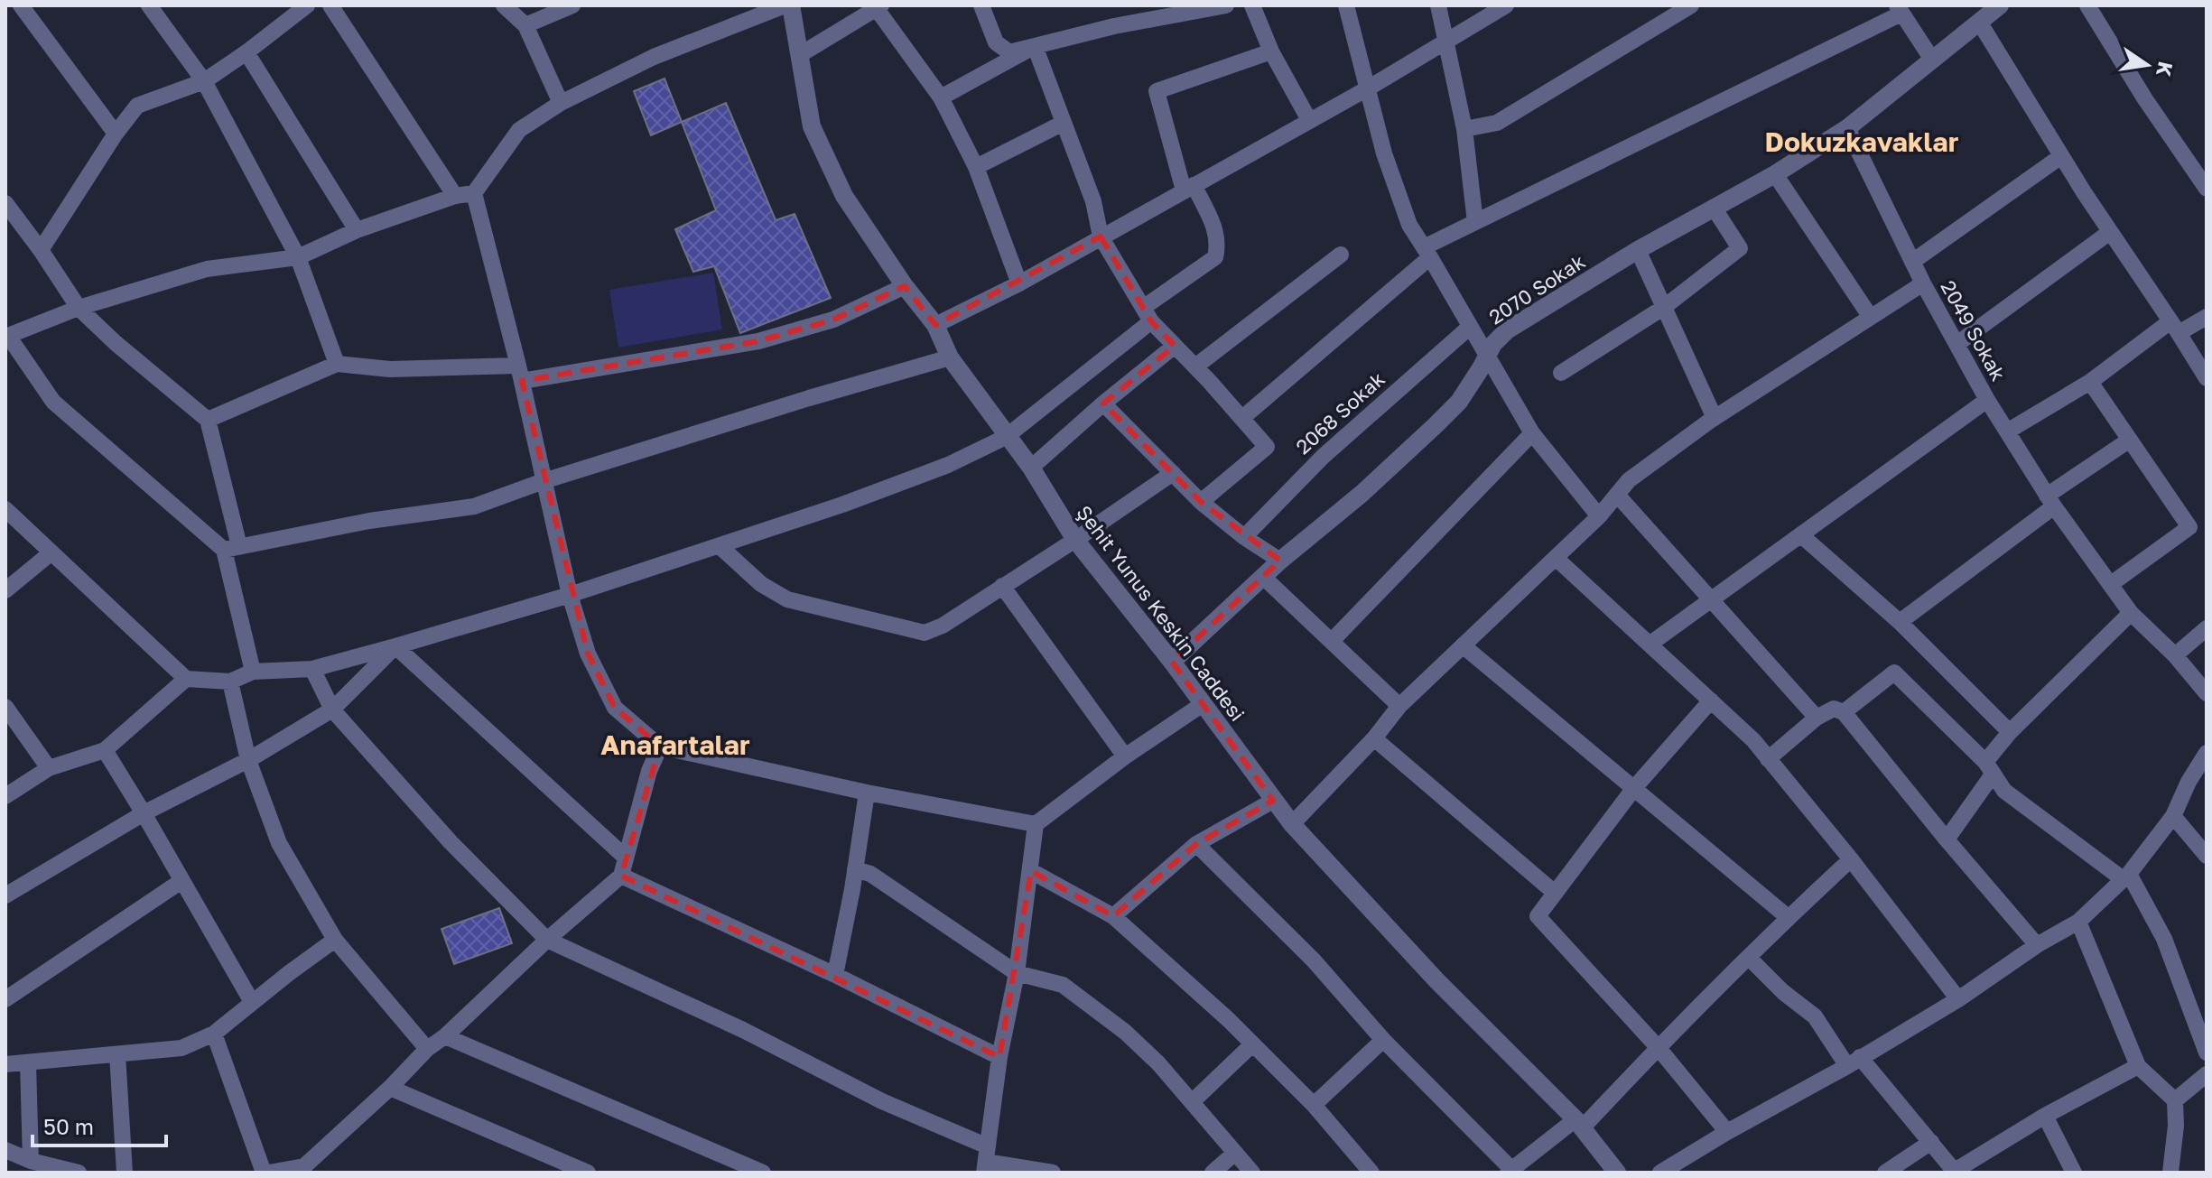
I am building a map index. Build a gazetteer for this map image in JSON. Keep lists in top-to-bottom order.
{
  "streets": {
    "street": [
      "2070 Sokak",
      "2049 Sokak",
      "2068 Sokak",
      "Şehit Yunus Keskin Caddesi"
    ]
  },
  "crossings": [
    ["2070 Sokak", "2049 Sokak"],
    ["2070 Sokak", "Şehit Yunus Keskin Caddesi"]
  ],
  "districts": ["Dokuzkavaklar", "Anafartalar"],
  "scale_bar": "50 m",
  "north": "right"
}
